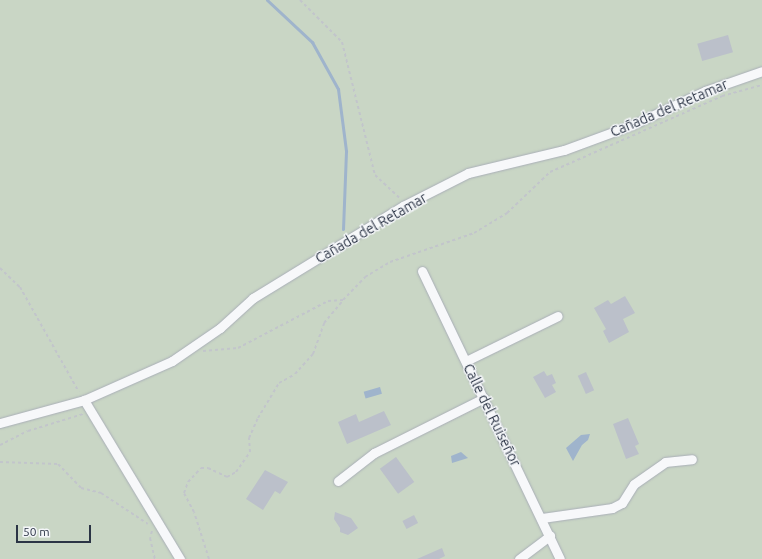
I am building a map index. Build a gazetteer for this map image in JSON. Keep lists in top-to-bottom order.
{
  "streets": {
    "street": ["Cañada del Retamar", "Calle del Ruiseñor"]
  },
  "scale_bar": "50 m"
}
